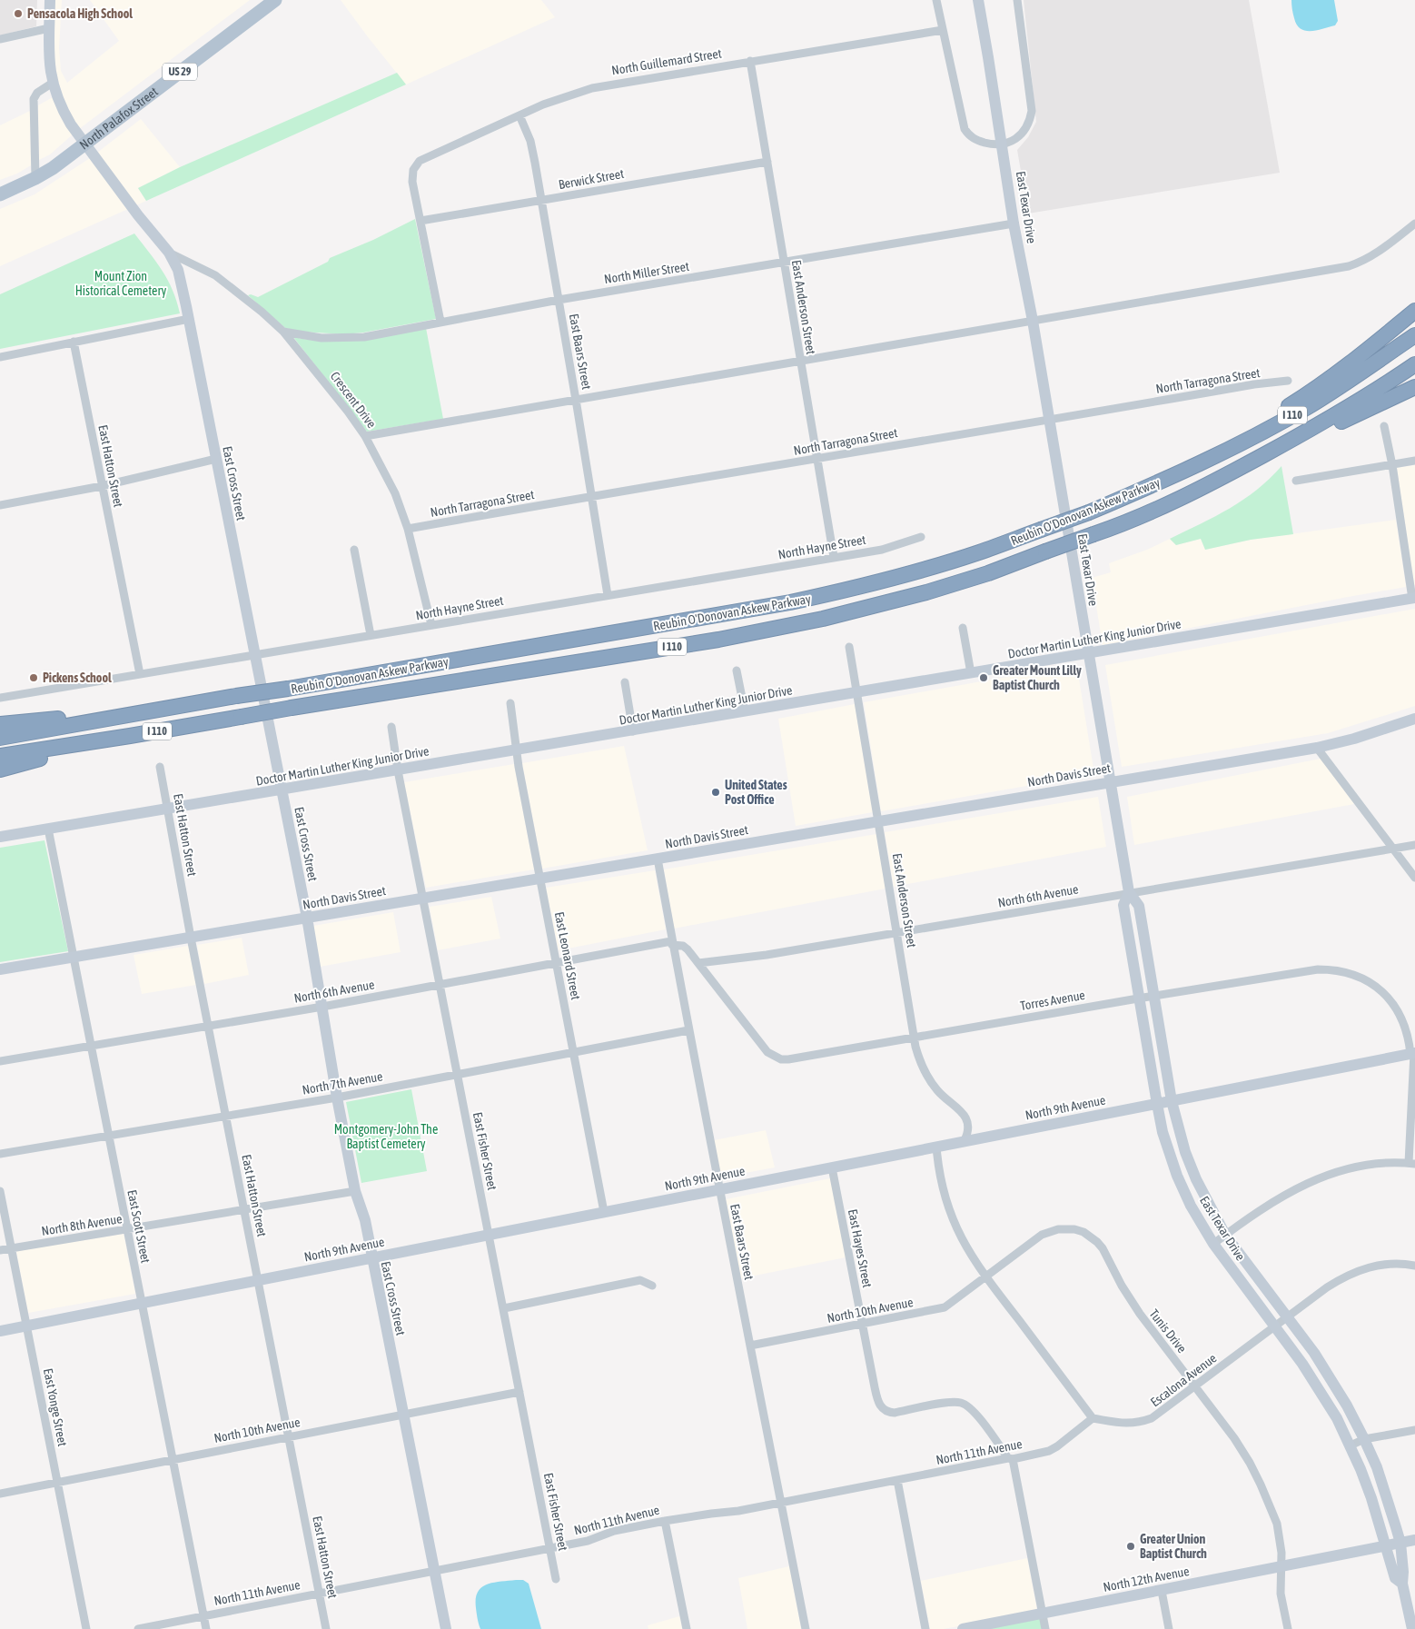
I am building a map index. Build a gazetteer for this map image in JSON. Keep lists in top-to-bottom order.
{
  "streets": {
    "highway": ["I 110", "Reubin O'Donovan Askew Parkway"],
    "main road": [
      "US 29",
      "North Palafox Street",
      "East Texar Drive",
      "East Cross Street",
      "Doctor Martin Luther King Junior Drive",
      "North Davis Street",
      "North 9th Avenue",
      "North 12th Avenue"
    ],
    "street": [
      "North Guillemard Street",
      "Berwick Street",
      "North Miller Street",
      "East Anderson Street",
      "East Baars Street",
      "North Tarragona Street",
      "Crescent Drive",
      "East Hatton Street",
      "North Hayne Street",
      "North 6th Avenue",
      "East Leonard Street",
      "Torres Avenue",
      "North 7th Avenue",
      "East Fisher Street",
      "North 8th Avenue",
      "East Scott Street",
      "East Hayes Street",
      "North 10th Avenue",
      "Tunis Drive",
      "Escalona Avenue",
      "East Yonge Street",
      "North 11th Avenue"
    ]
  },
  "crossings": [
    ["North Guillemard Street", "Berwick Street"],
    ["North Guillemard Street", "East Anderson Street"],
    ["North Guillemard Street", "East Baars Street"],
    ["North Palafox Street", "East Cross Street"],
    ["Berwick Street", "East Anderson Street"],
    ["Berwick Street", "East Baars Street"],
    ["East Texar Drive", "North Miller Street"],
    ["East Texar Drive", "North Tarragona Street"],
    ["East Texar Drive", "Doctor Martin Luther King Junior Drive"],
    ["East Texar Drive", "North Davis Street"],
    ["East Texar Drive", "North 6th Avenue"],
    ["East Texar Drive", "Torres Avenue"],
    ["East Texar Drive", "North 9th Avenue"],
    ["East Texar Drive", "Escalona Avenue"],
    ["East Texar Drive", "North 12th Avenue"],
    ["North Miller Street", "East Anderson Street"],
    ["North Miller Street", "East Baars Street"],
    ["North Miller Street", "Crescent Drive"],
    ["East Anderson Street", "North Tarragona Street"],
    ["East Anderson Street", "North Hayne Street"],
    ["East Anderson Street", "Doctor Martin Luther King Junior Drive"],
    ["East Anderson Street", "North Davis Street"],
    ["East Anderson Street", "North 6th Avenue"],
    ["East Anderson Street", "Torres Avenue"],
    ["East Anderson Street", "North 9th Avenue"],
    ["East Baars Street", "North Tarragona Street"],
    ["East Baars Street", "North Hayne Street"],
    ["East Baars Street", "North Davis Street"],
    ["East Baars Street", "North 6th Avenue"],
    ["East Baars Street", "North 7th Avenue"],
    ["East Baars Street", "North 9th Avenue"],
    ["East Baars Street", "North 10th Avenue"],
    ["East Baars Street", "North 11th Avenue"],
    ["North Tarragona Street", "Crescent Drive"],
    ["Crescent Drive", "East Cross Street"],
    ["Crescent Drive", "North Hayne Street"],
    ["East Hatton Street", "North Hayne Street"],
    ["East Hatton Street", "Doctor Martin Luther King Junior Drive"],
    ["East Hatton Street", "North Davis Street"],
    ["East Hatton Street", "North 6th Avenue"],
    ["East Hatton Street", "North 7th Avenue"],
    ["East Hatton Street", "North 9th Avenue"],
    ["East Hatton Street", "North 8th Avenue"],
    ["East Hatton Street", "North 10th Avenue"],
    ["East Hatton Street", "North 11th Avenue"],
    ["East Cross Street", "North Hayne Street"],
    ["East Cross Street", "Doctor Martin Luther King Junior Drive"],
    ["East Cross Street", "North Davis Street"],
    ["East Cross Street", "North 6th Avenue"],
    ["East Cross Street", "North 7th Avenue"],
    ["East Cross Street", "North 9th Avenue"],
    ["East Cross Street", "North 8th Avenue"],
    ["East Cross Street", "North 10th Avenue"],
    ["East Cross Street", "North 11th Avenue"],
    ["Doctor Martin Luther King Junior Drive", "East Leonard Street"],
    ["Doctor Martin Luther King Junior Drive", "East Fisher Street"],
    ["Doctor Martin Luther King Junior Drive", "East Scott Street"],
    ["North Davis Street", "East Leonard Street"],
    ["North Davis Street", "East Fisher Street"],
    ["North Davis Street", "East Scott Street"],
    ["North 6th Avenue", "East Leonard Street"],
    ["North 6th Avenue", "Torres Avenue"],
    ["North 6th Avenue", "East Fisher Street"],
    ["North 6th Avenue", "East Scott Street"],
    ["East Leonard Street", "North 7th Avenue"],
    ["East Leonard Street", "North 9th Avenue"],
    ["Torres Avenue", "North 9th Avenue"],
    ["North 7th Avenue", "East Fisher Street"],
    ["North 7th Avenue", "East Scott Street"],
    ["North 9th Avenue", "East Fisher Street"],
    ["North 9th Avenue", "East Scott Street"],
    ["North 9th Avenue", "East Hayes Street"],
    ["North 9th Avenue", "East Yonge Street"],
    ["East Fisher Street", "North 10th Avenue"],
    ["East Fisher Street", "North 11th Avenue"],
    ["North 8th Avenue", "East Scott Street"],
    ["North 8th Avenue", "East Yonge Street"],
    ["East Scott Street", "North 10th Avenue"],
    ["East Scott Street", "North 11th Avenue"],
    ["East Hayes Street", "North 10th Avenue"],
    ["East Hayes Street", "North 11th Avenue"],
    ["North 10th Avenue", "Tunis Drive"],
    ["North 10th Avenue", "East Yonge Street"],
    ["Tunis Drive", "Escalona Avenue"],
    ["Tunis Drive", "North 12th Avenue"],
    ["Escalona Avenue", "North 11th Avenue"]
  ],
  "parks": ["Mount Zion Historical Cemetery", "Montgomery-John The Baptist Cemetery"],
  "places": [
    "Pensacola High School",
    "Pickens School",
    "Greater Mount Lilly Baptist Church",
    "United States Post Office",
    "Greater Union Baptist Church"
  ]
}
